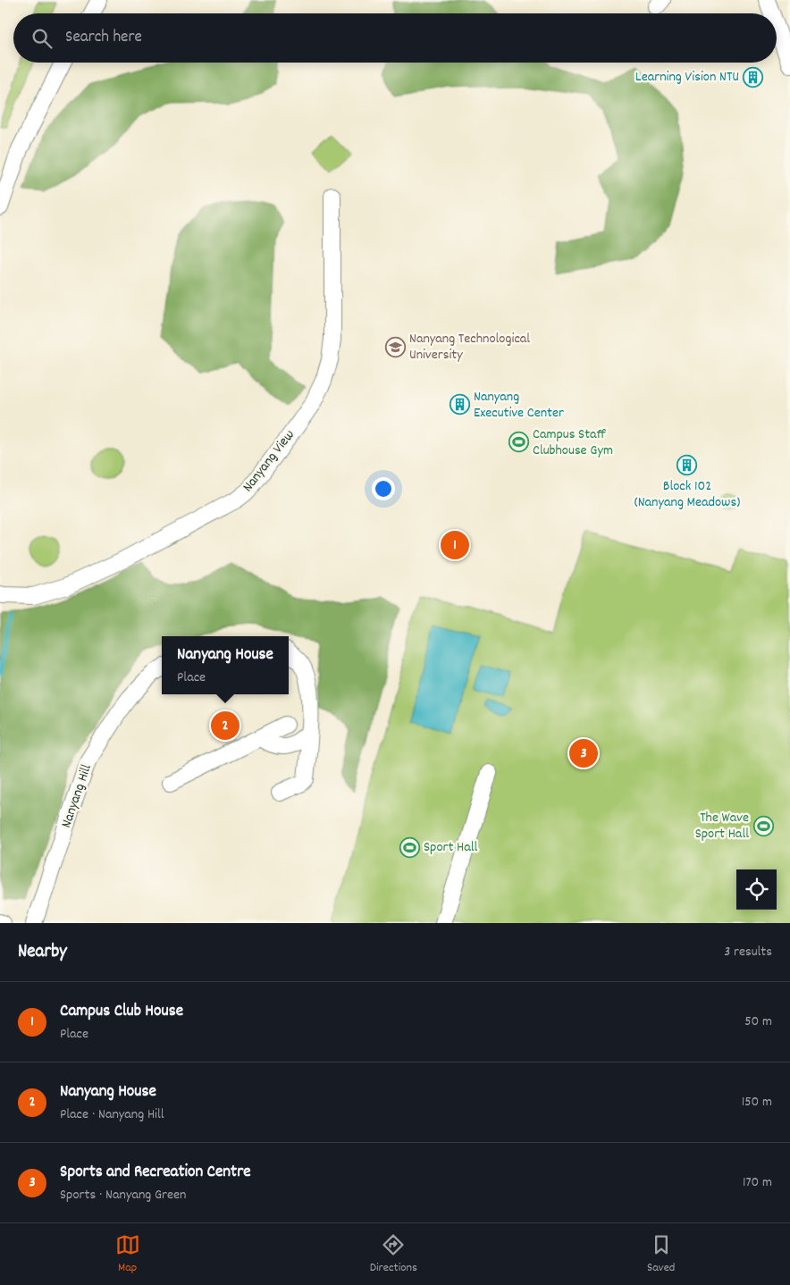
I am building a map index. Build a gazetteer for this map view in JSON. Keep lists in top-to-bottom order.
{
  "streets": {
    "street": ["Nanyang View", "Nanyang Hill"]
  },
  "places": {
    "building": ["Learning Vision NTU", "Nanyang Executive Center", "Block 102 (Nanyang Meadows)"],
    "school or university": ["Nanyang Technological University"],
    "sports": ["Campus Staff Clubhouse Gym", "The Wave Sport Hall", "Sport Hall"]
  },
  "page": {
    "search": "Search here",
    "pins": ["1", "2", "3"],
    "popup": ["Nanyang House", "Place"],
    "heading": ["Nearby", "3 results"],
    "list": [
      {
        "mark": "1",
        "name": "Campus Club House",
        "note": "Place",
        "value": "50 m"
      },
      {
        "mark": "2",
        "name": "Nanyang House",
        "note": "Place · Nanyang Hill",
        "value": "150 m"
      },
      {
        "mark": "3",
        "name": "Sports and Recreation Centre",
        "note": "Sports · Nanyang Green",
        "value": "170 m"
      }
    ],
    "nav": ["Map", "Directions", "Saved"]
  }
}
